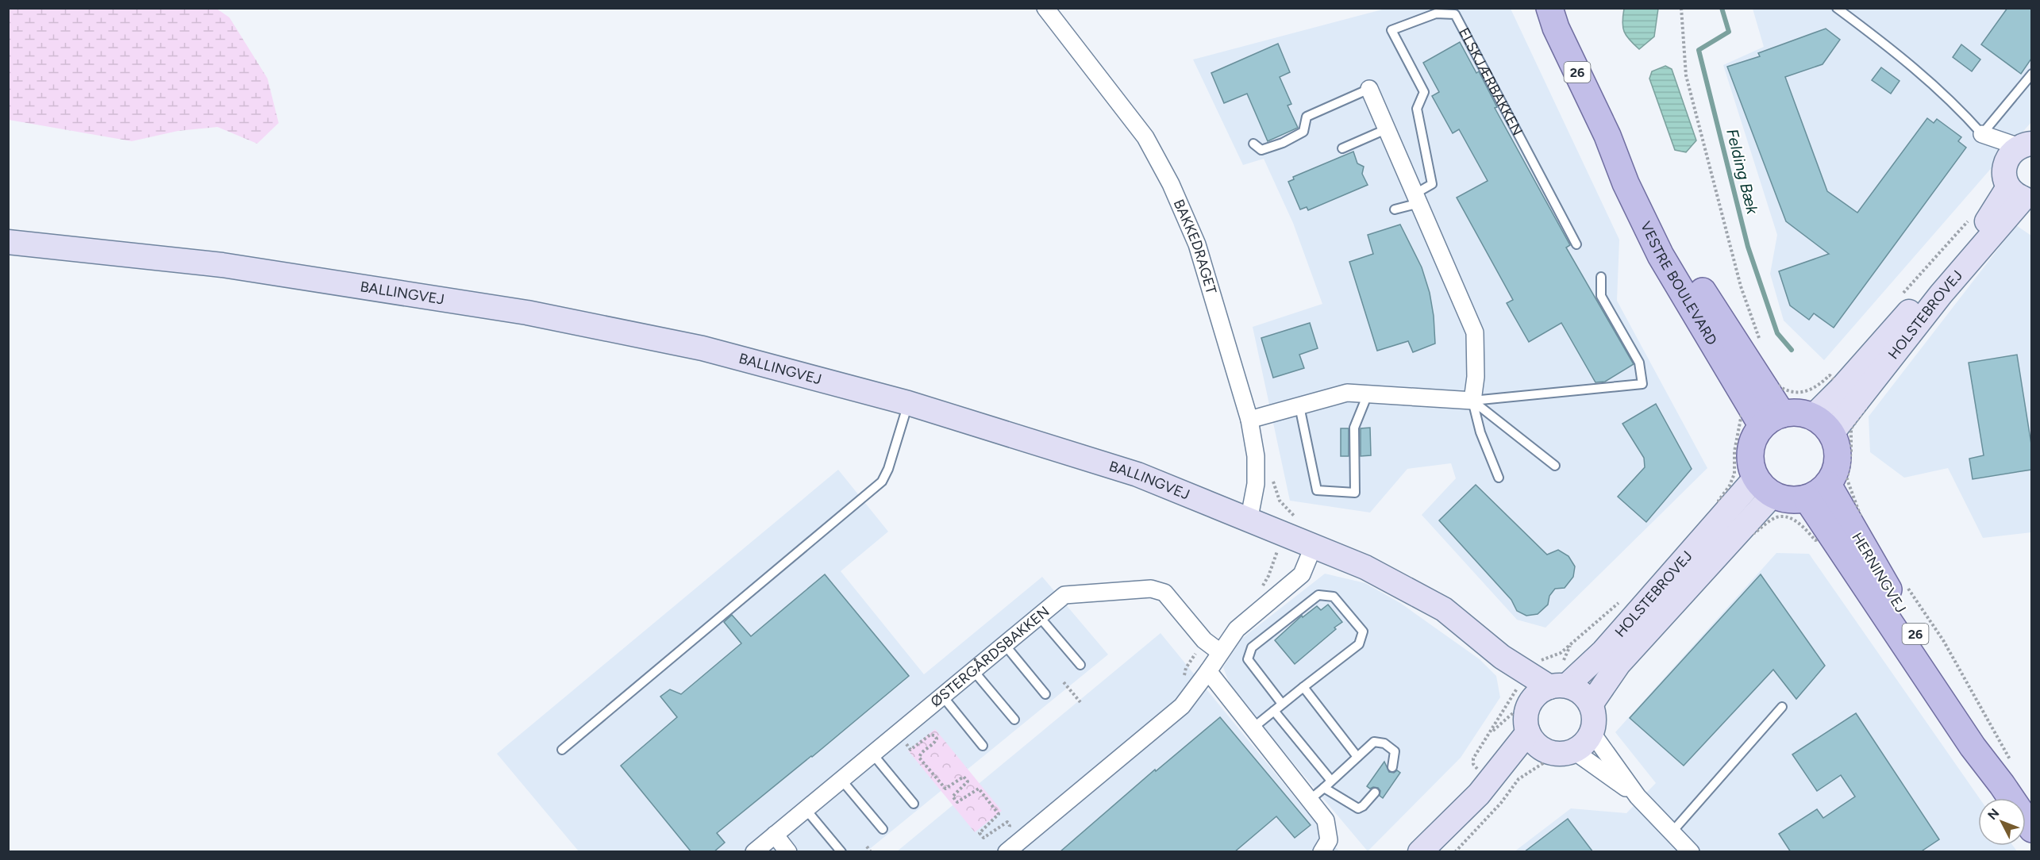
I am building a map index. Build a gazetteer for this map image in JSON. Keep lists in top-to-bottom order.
{
  "streets": {
    "main road": [
      "26",
      "VESTRE BOULEVARD",
      "BALLINGVEJ",
      "HOLSTEBROVEJ",
      "HERNINGVEJ"
    ],
    "street": ["BAKKEDRAGET", "ØSTERGÅRDSBAKKEN"],
    "lane": ["ELSKJÆRBAKKEN"]
  },
  "crossings": [
    ["BAKKEDRAGET", "BALLINGVEJ"],
    ["VESTRE BOULEVARD", "HOLSTEBROVEJ"],
    ["VESTRE BOULEVARD", "HERNINGVEJ"],
    ["BALLINGVEJ", "HOLSTEBROVEJ"],
    ["HOLSTEBROVEJ", "HERNINGVEJ"]
  ],
  "water": ["Felding Bæk"],
  "north": "top left"
}
